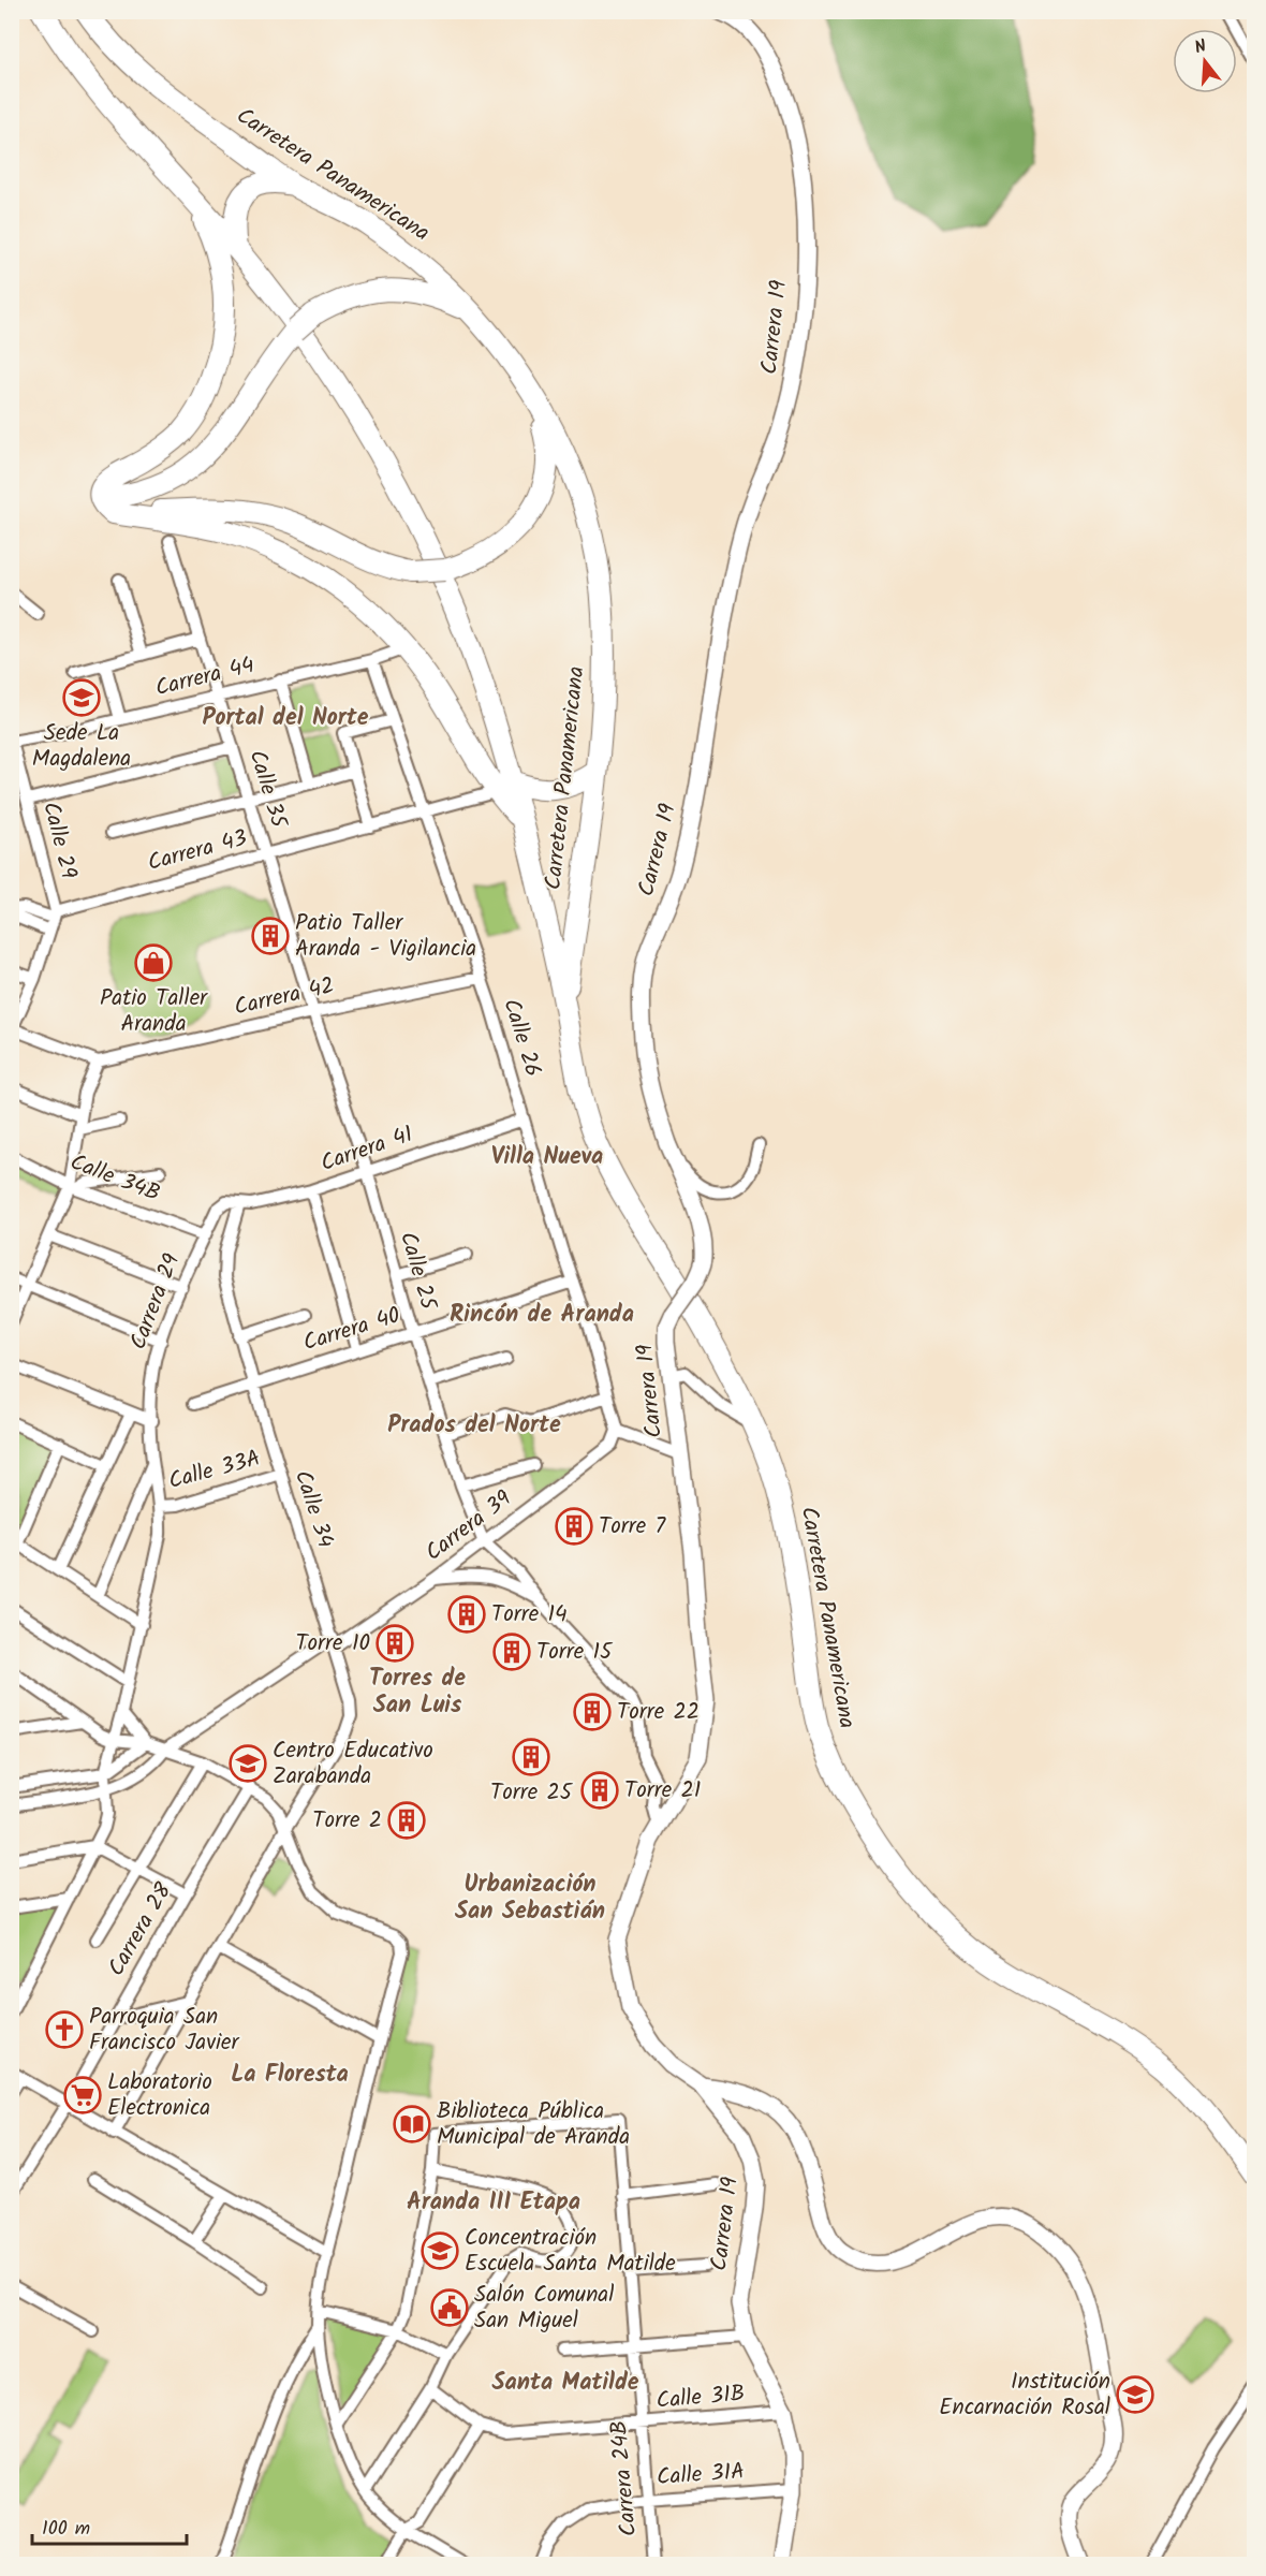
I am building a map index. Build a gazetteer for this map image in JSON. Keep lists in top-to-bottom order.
{
  "streets": {
    "highway": ["Carretera Panamericana"],
    "street": [
      "Carrera 19",
      "Carrera 44",
      "Calle 35",
      "Calle 29",
      "Carrera 43",
      "Carrera 42",
      "Calle 26",
      "Carrera 41",
      "Calle 34B",
      "Calle 25",
      "Carrera 29",
      "Carrera 40",
      "Calle 33A",
      "Calle 34",
      "Carrera 39",
      "Carrera 28",
      "Calle 31B",
      "Calle 31A",
      "Carrera 24B"
    ]
  },
  "crossings": [
    ["Carretera Panamericana", "Carrera 43"],
    ["Carrera 19", "Calle 31B"],
    ["Carrera 19", "Calle 31A"],
    ["Carrera 44", "Calle 35"],
    ["Carrera 44", "Calle 29"],
    ["Carrera 44", "Calle 26"],
    ["Calle 35", "Carrera 43"],
    ["Calle 35", "Carrera 42"],
    ["Calle 35", "Calle 25"],
    ["Calle 29", "Carrera 43"],
    ["Carrera 43", "Calle 26"],
    ["Carrera 42", "Calle 26"],
    ["Carrera 42", "Calle 25"],
    ["Calle 26", "Carrera 41"],
    ["Calle 26", "Carrera 40"],
    ["Calle 26", "Carrera 39"],
    ["Carrera 41", "Calle 25"],
    ["Carrera 41", "Carrera 29"],
    ["Carrera 41", "Calle 34"],
    ["Calle 34B", "Carrera 29"],
    ["Calle 25", "Carrera 40"],
    ["Calle 25", "Carrera 39"],
    ["Carrera 40", "Calle 34"],
    ["Calle 33A", "Calle 34"],
    ["Calle 34", "Carrera 39"],
    ["Calle 31B", "Carrera 24B"],
    ["Calle 31A", "Carrera 24B"]
  ],
  "districts": [
    "Portal del Norte",
    "Villa Nueva",
    "Rincón de Aranda",
    "Prados del Norte",
    "Torres de San Luis",
    "Urbanización San Sebastián",
    "La Floresta",
    "Aranda III Etapa",
    "Santa Matilde"
  ],
  "places": {
    "school or university": [
      "Sede La Magdalena",
      "Centro Educativo Zarabanda",
      "Concentración Escuela Santa Matilde",
      "Institución Encarnación Rosal"
    ],
    "building": [
      "Patio Taller Aranda - Vigilancia",
      "Torre 7",
      "Torre 14",
      "Torre 10",
      "Torre 15",
      "Torre 22",
      "Torre 25",
      "Torre 21",
      "Torre 2"
    ],
    "shop": ["Patio Taller Aranda"],
    "church": ["Parroquia San Francisco Javier"],
    "supermarket": ["Laboratorio Electronica"],
    "library": ["Biblioteca Pública Municipal de Aranda"],
    "public building": ["Salón Comunal San Miguel"]
  },
  "scale_bar": "100 m",
  "north": "top"
}
